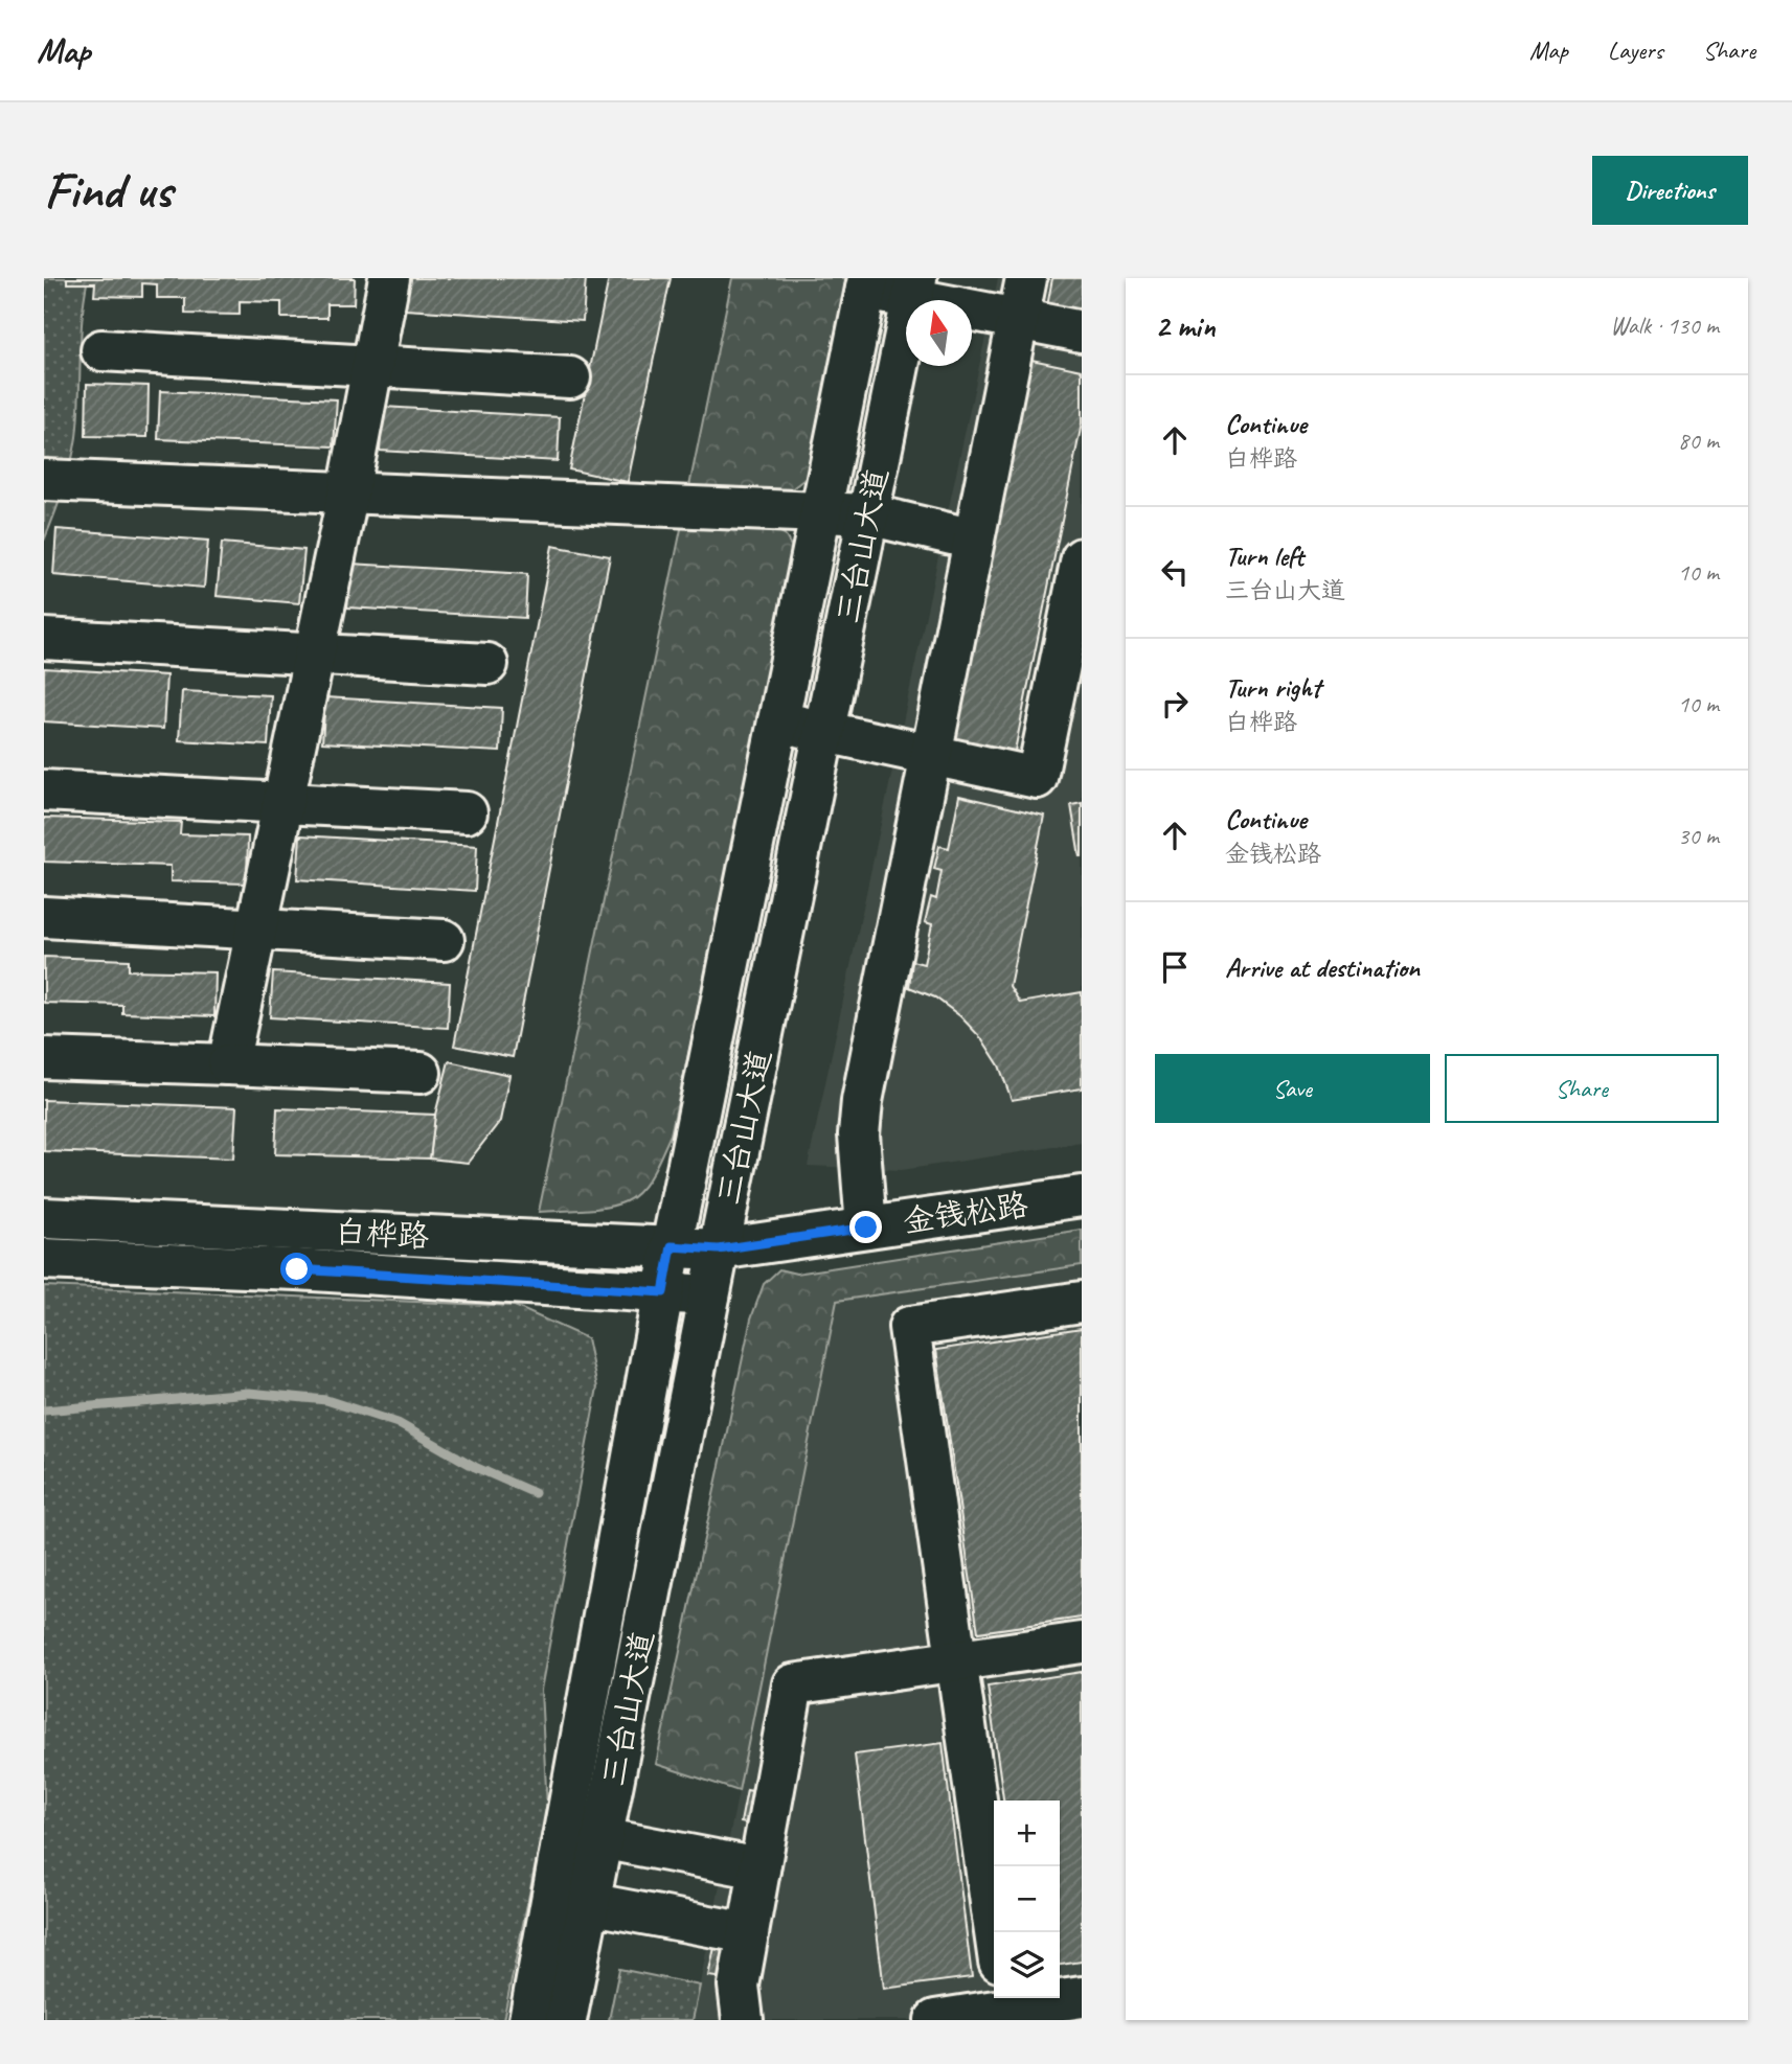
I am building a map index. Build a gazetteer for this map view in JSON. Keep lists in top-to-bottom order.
{
  "streets": {
    "main road": ["三台山大道", "金钱松路", "白桦路"]
  },
  "crossings": [
    ["三台山大道", "金钱松路"],
    ["三台山大道", "白桦路"],
    ["金钱松路", "白桦路"]
  ],
  "north": "top",
  "page": {
    "header": "Map",
    "nav": ["Map", "Layers", "Share"],
    "buttons": [
      "Directions",
      ["Save", "Share"]
    ],
    "title": "Find us",
    "heading": ["2 min", "Walk · 130 m"],
    "list": [
      ["Continue", "白桦路", "80 m"],
      ["Turn left", "三台山大道", "10 m"],
      ["Turn right", "白桦路", "10 m"],
      ["Continue", "金钱松路", "30 m"],
      "Arrive at destination"
    ],
    "map_buttons": ["+", "−"]
  }
}
